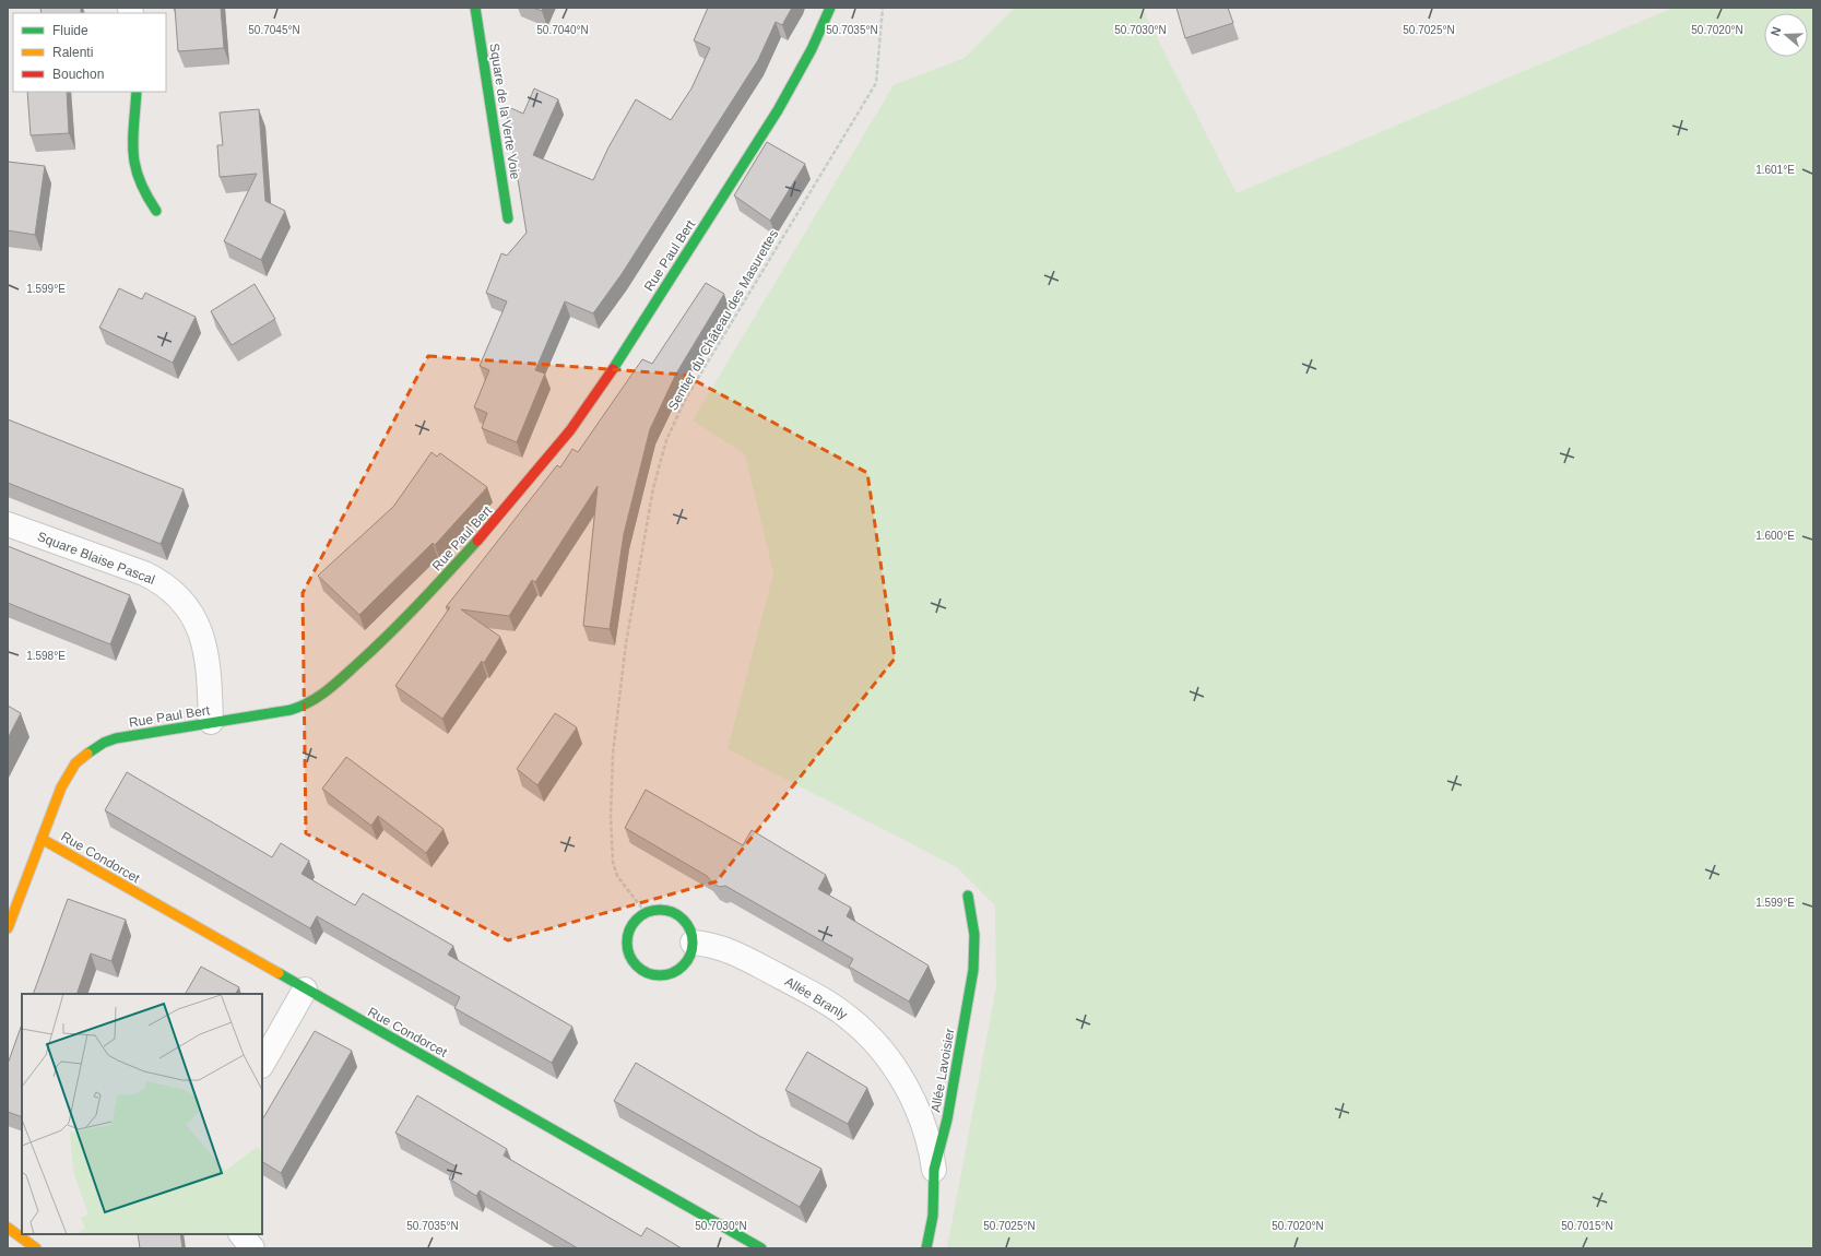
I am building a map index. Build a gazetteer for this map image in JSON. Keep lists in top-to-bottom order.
{
  "streets": {
    "street": [
      "Square de la Verte Voie",
      "Rue Paul Bert",
      "Square Blaise Pascal",
      "Rue Condorcet",
      "Allée Branly",
      "Allée Lavoisier"
    ],
    "path": ["Sentier du Château des Masurettes"]
  },
  "crossings": [
    ["Rue Paul Bert", "Square Blaise Pascal"],
    ["Rue Paul Bert", "Rue Condorcet"],
    ["Sentier du Château des Masurettes", "Allée Branly"],
    ["Allée Branly", "Allée Lavoisier"]
  ],
  "legend": ["Fluide", "Ralenti", "Bouchon"],
  "north": "left",
  "coordinates": [
    "50.7045°N",
    "50.7040°N",
    "50.7035°N",
    "50.7030°N",
    "50.7025°N",
    "50.7020°N",
    "1.601°E",
    "1.599°E",
    "1.600°E",
    "1.598°E",
    "50.7015°N"
  ]
}
